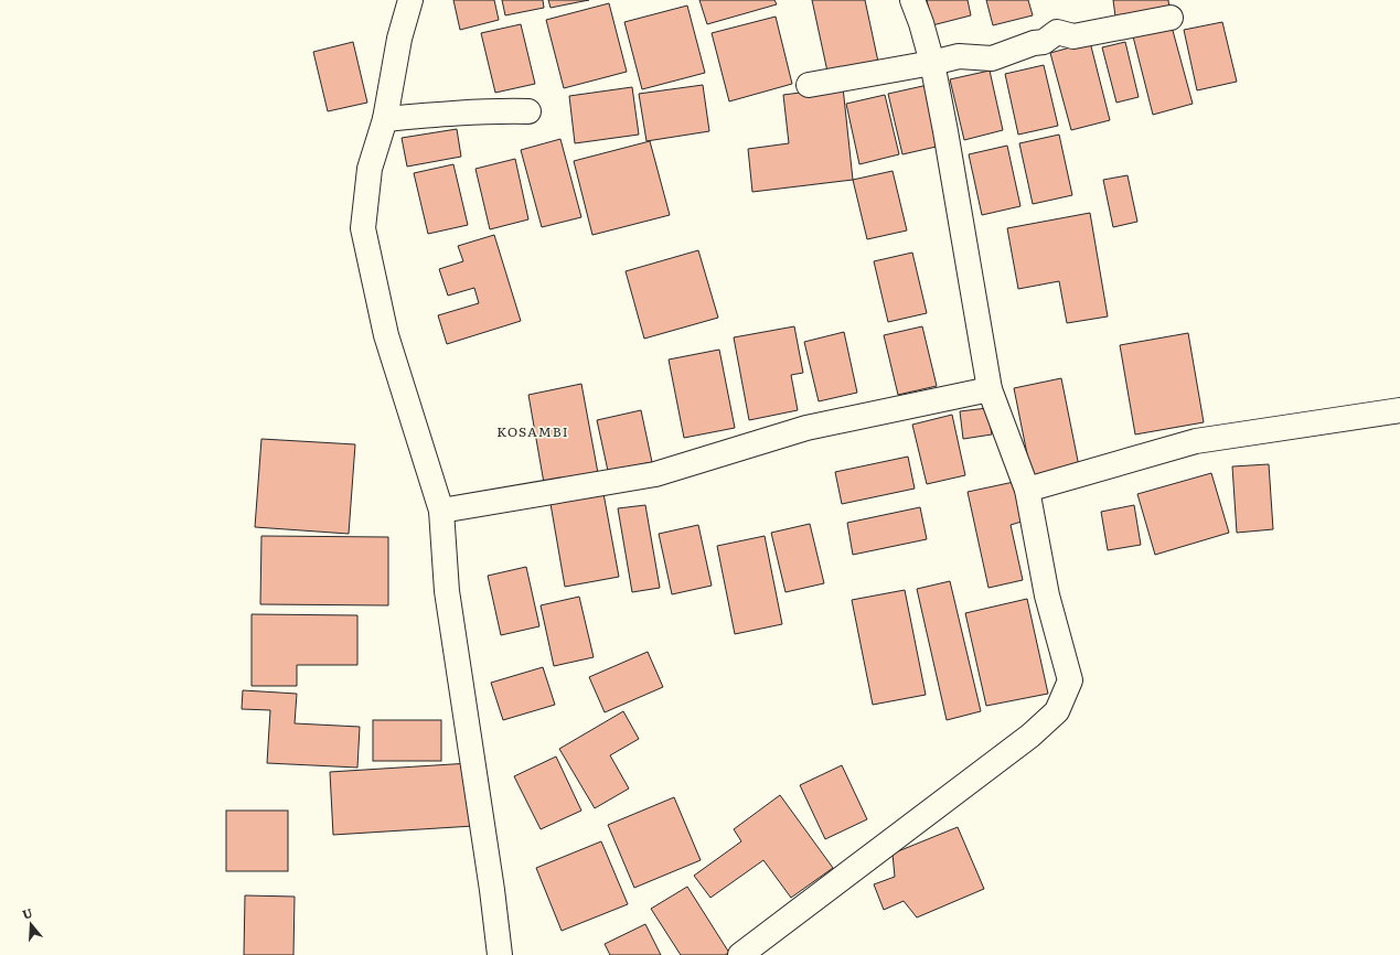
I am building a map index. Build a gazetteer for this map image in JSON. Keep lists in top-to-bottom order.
{
  "districts": ["KOSAMBI"],
  "north": "top"
}
